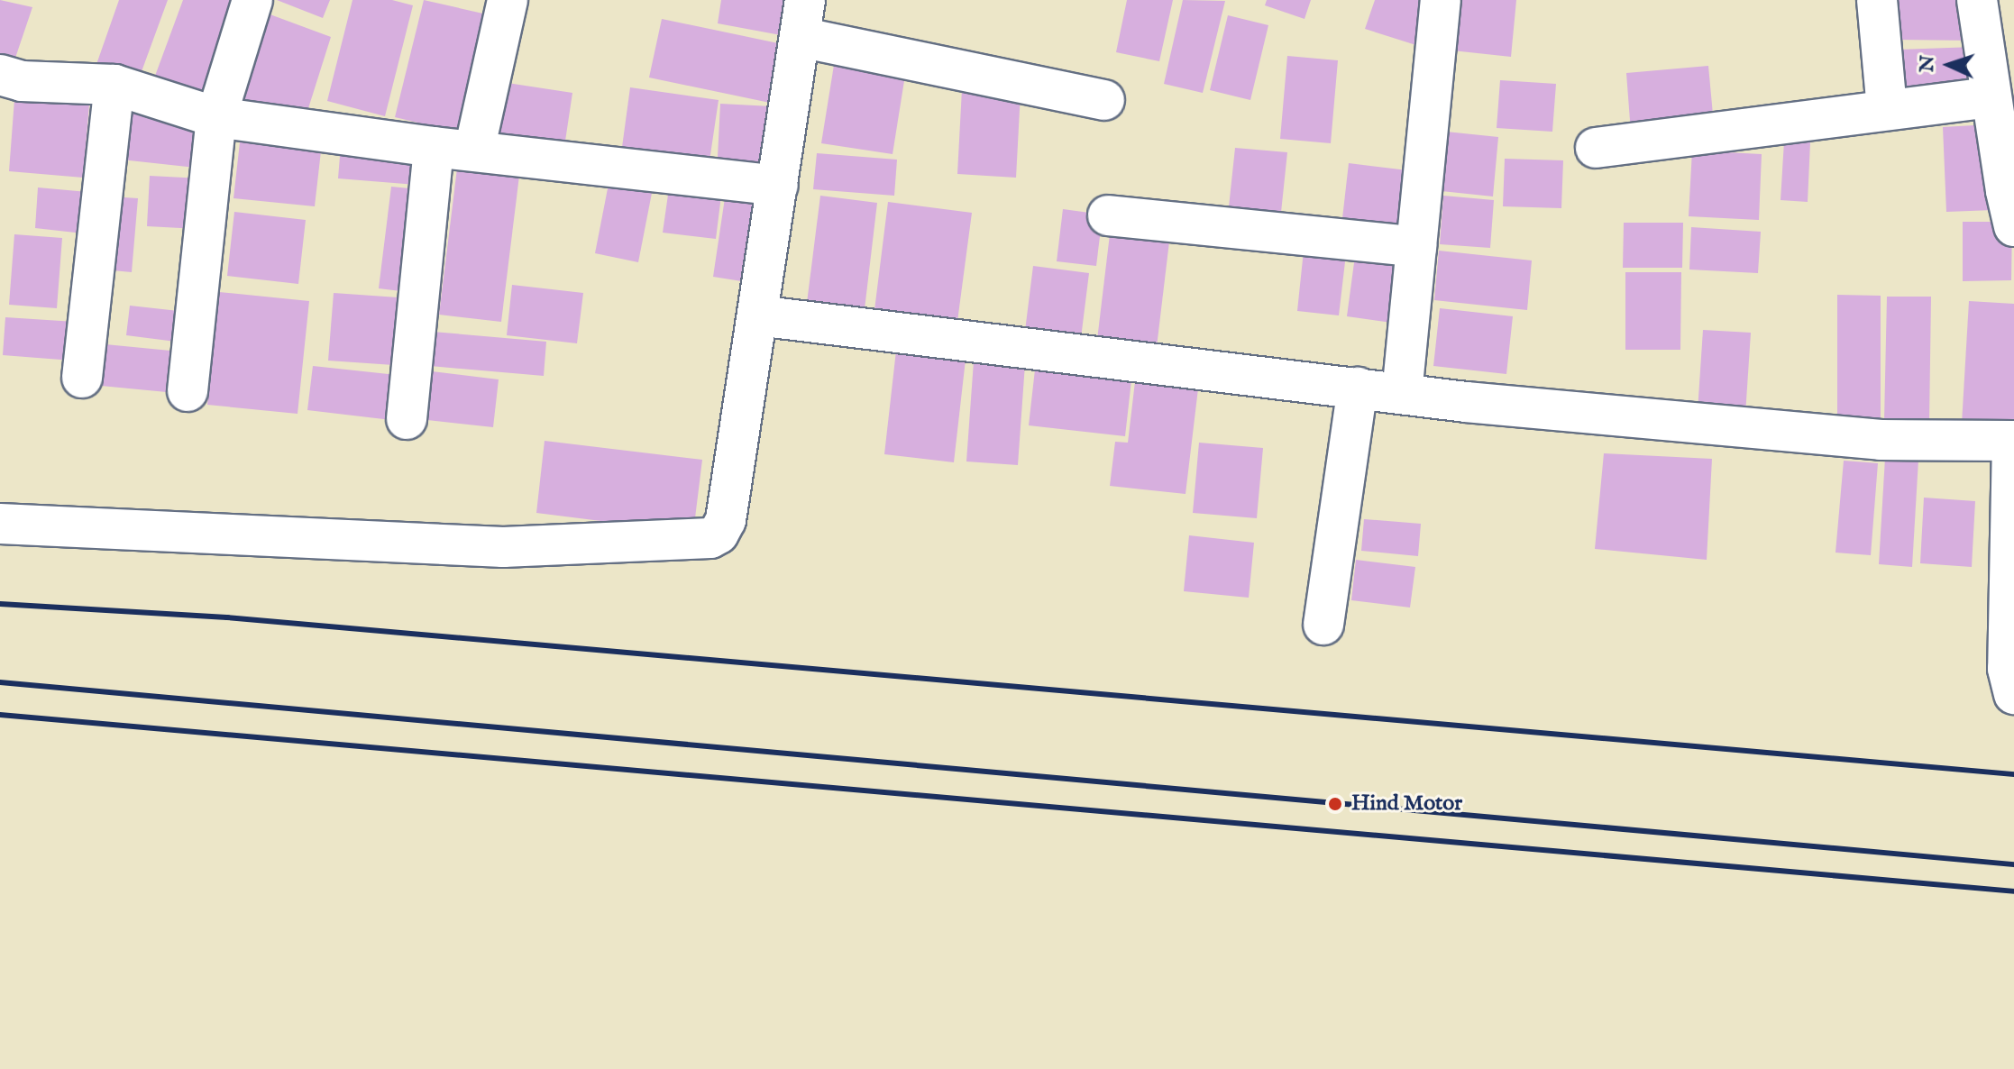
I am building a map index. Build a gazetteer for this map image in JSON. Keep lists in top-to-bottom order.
{
  "places": ["Hind Motor"],
  "north": "left"
}
